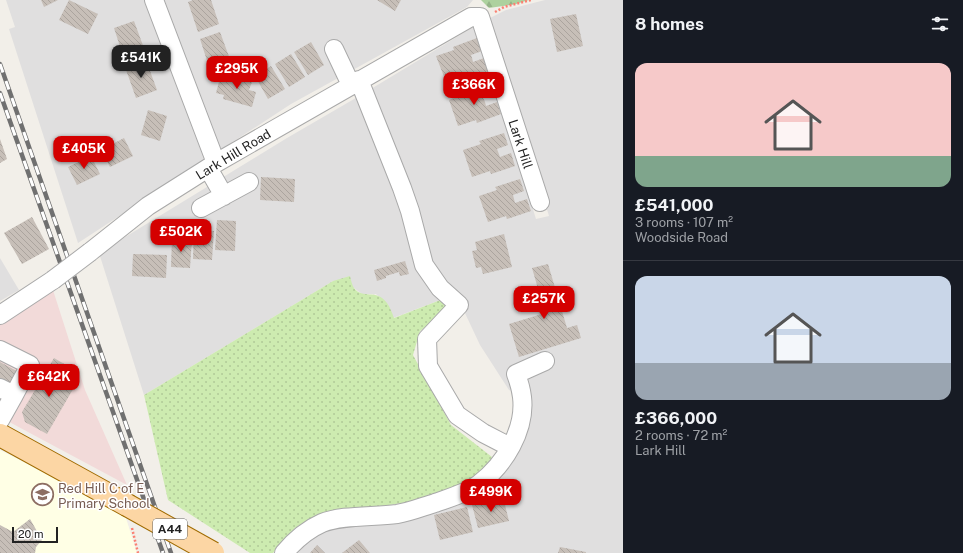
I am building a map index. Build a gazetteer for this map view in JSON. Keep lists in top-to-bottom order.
{
  "streets": {
    "main road": ["A44"],
    "street": ["Lark Hill", "Lark Hill Road"]
  },
  "crossings": [
    ["Lark Hill", "Lark Hill Road"]
  ],
  "places": {
    "school or university": ["Red Hill C of E Primary School"]
  },
  "scale_bar": "20 m",
  "page": {
    "heading": "8 homes",
    "price": [
      "£541K",
      "£295K",
      "£366K",
      "£405K",
      "£502K",
      "£257K",
      "£642K",
      "£499K"
    ],
    "list": [
      {
        "name": "£541,000",
        "note": "3 rooms · 107 m² · Woodside Road"
      },
      {
        "name": "£366,000",
        "note": "2 rooms · 72 m² · Lark Hill"
      }
    ],
    "scale": "20 m"
  }
}
